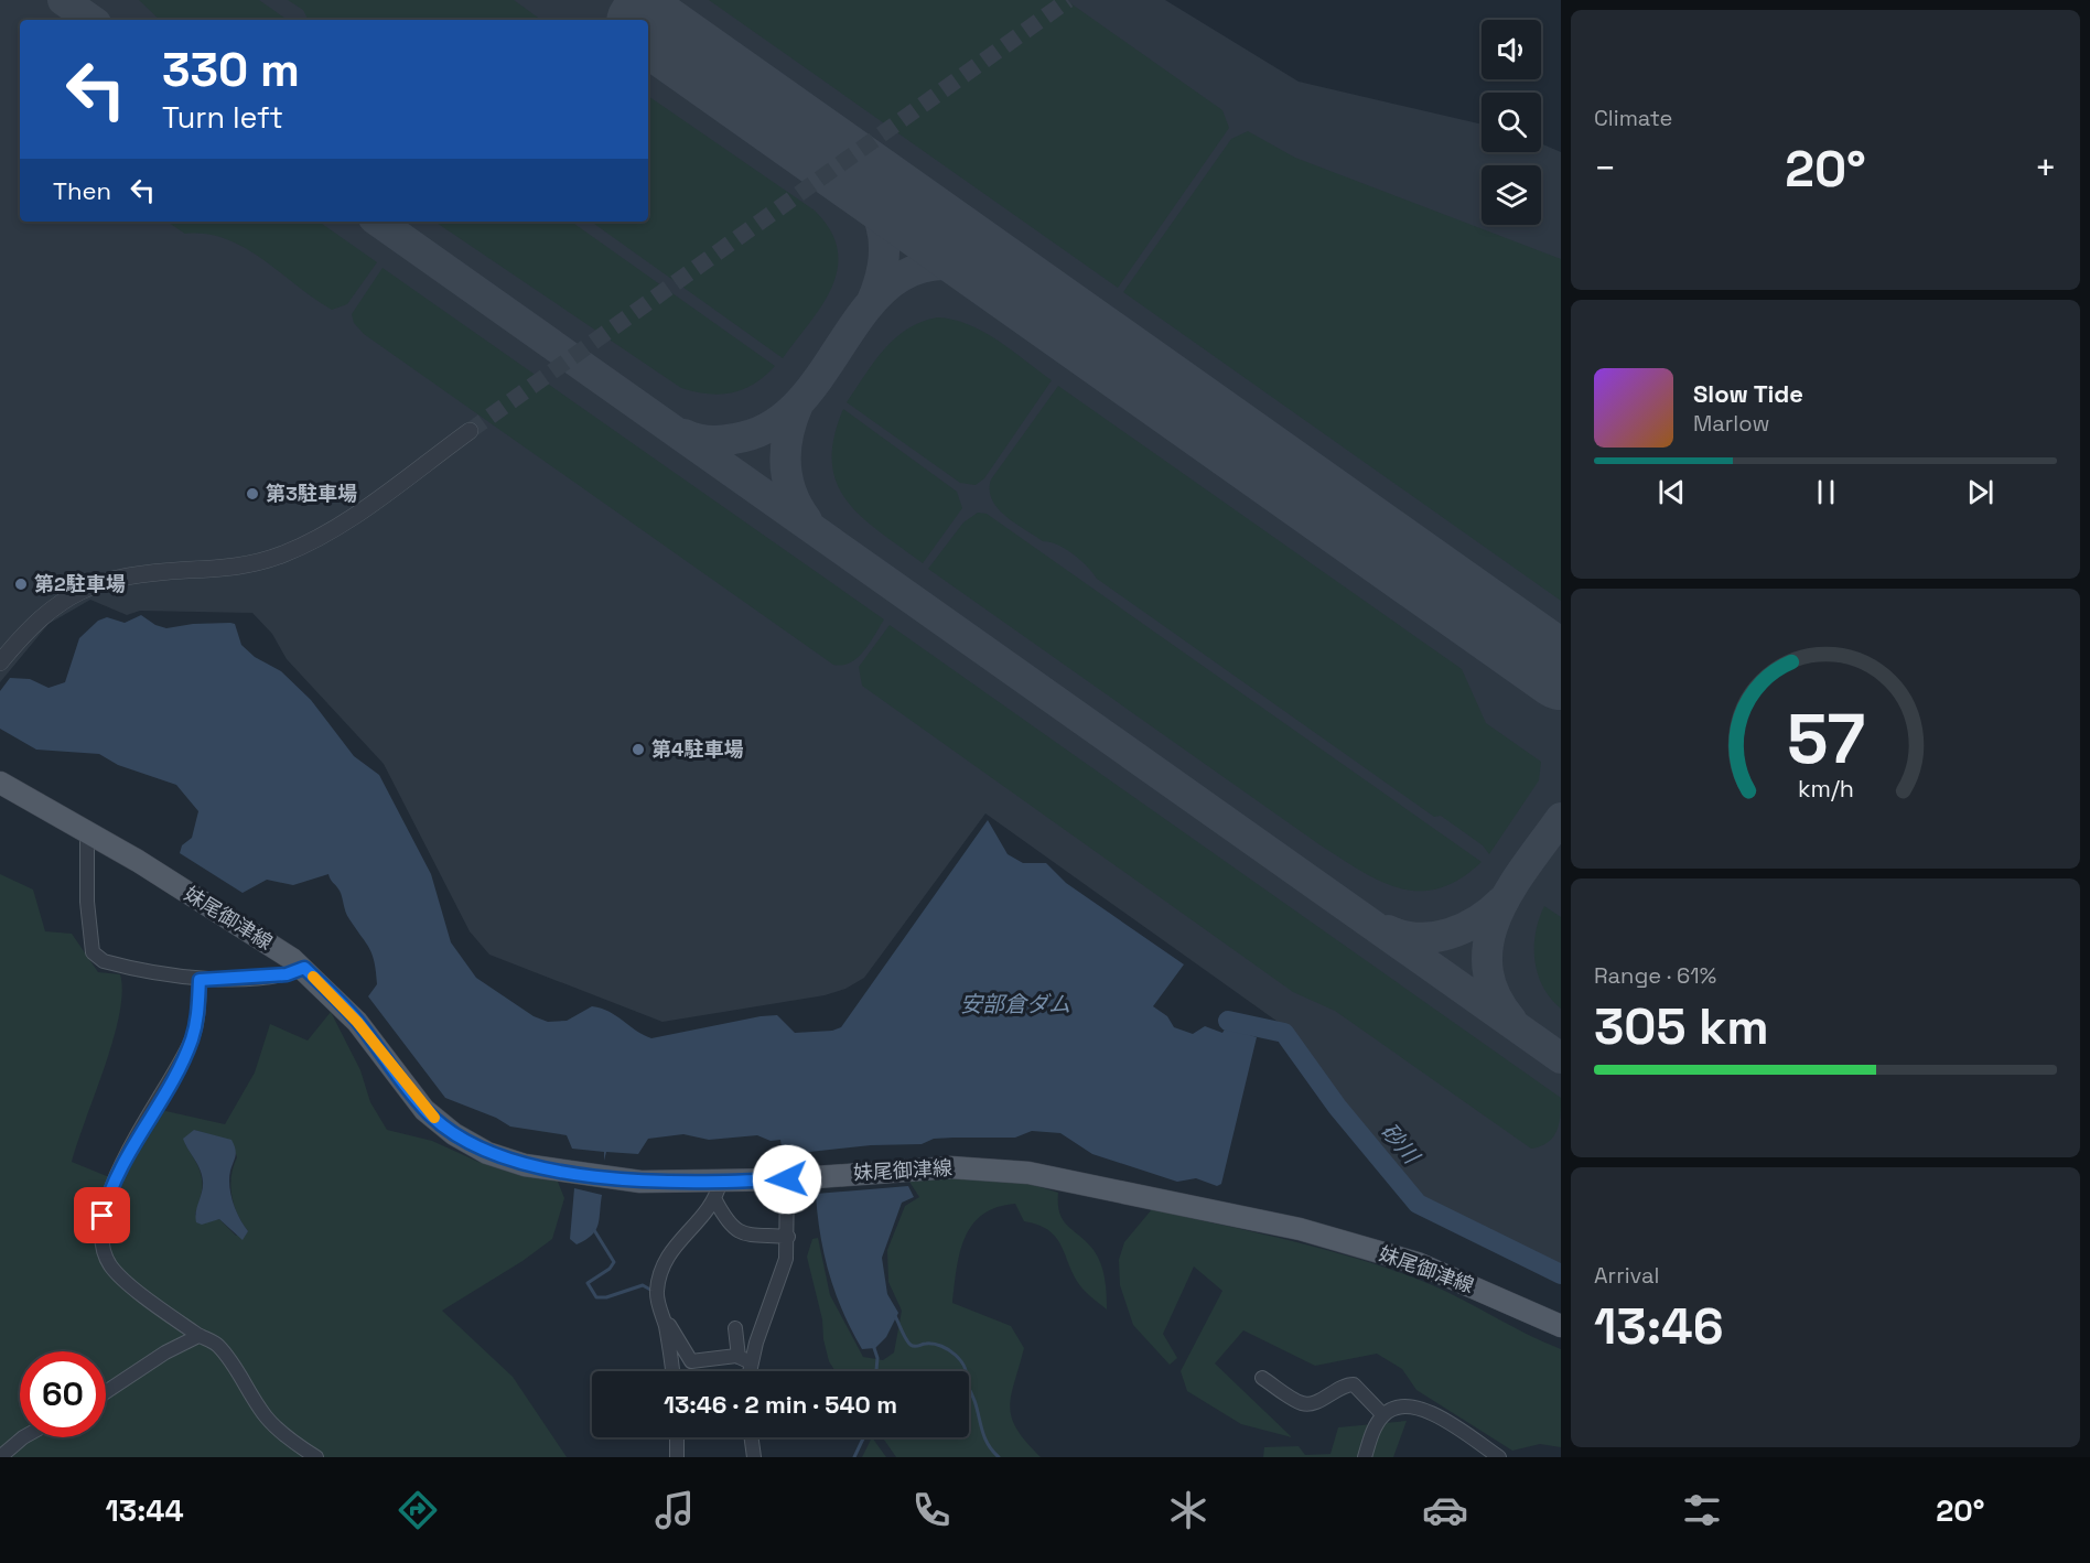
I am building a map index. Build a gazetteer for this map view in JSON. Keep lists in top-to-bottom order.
{
  "streets": {
    "main road": ["妹尾御津線"]
  },
  "water": ["安部倉ダム", "砂川"],
  "places": ["第3駐車場", "第2駐車場", "第4駐車場"],
  "page": {
    "tile": [
      "Climate",
      ["Range · 61%", "305 km"],
      ["Arrival", "13:46"]
    ],
    "turn": ["330 m", "Turn left"],
    "heat": ["−", "20°", "+"],
    "then": "Then",
    "song": ["Slow Tide", "Marlow"],
    "limit": "60",
    "trip": "13:46 · 2 min · 540 m",
    "tabs": ["13:44", "20°"],
    "gauge": ["57", "km/h"]
  }
}
